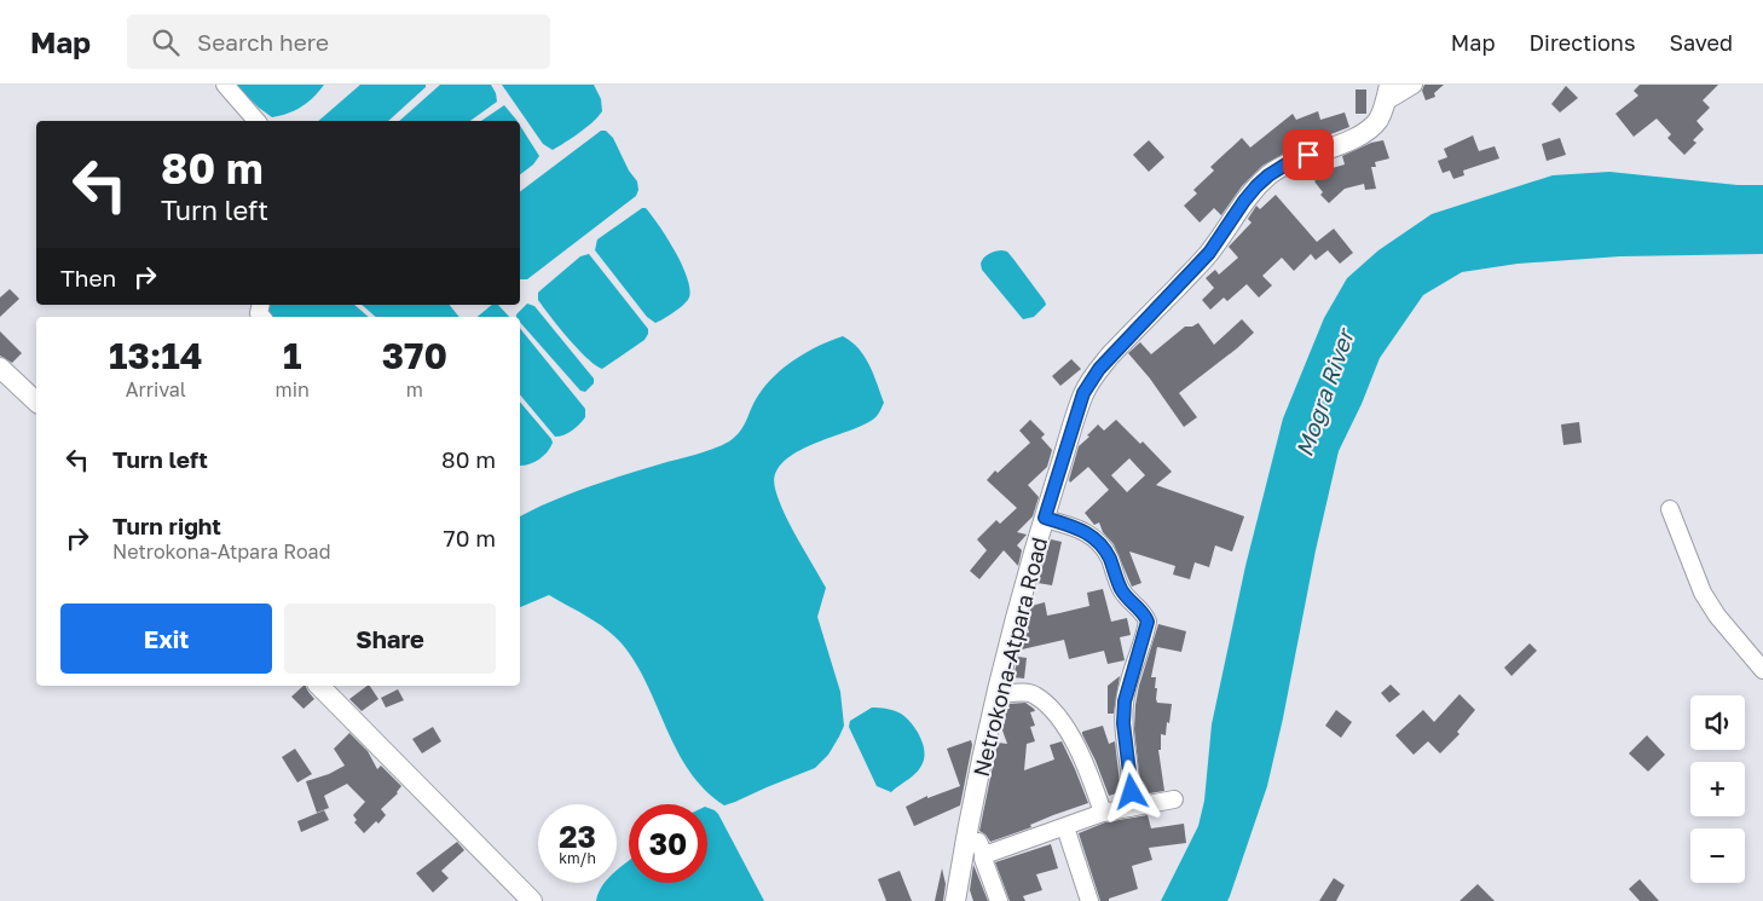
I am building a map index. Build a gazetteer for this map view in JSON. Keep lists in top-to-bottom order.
{
  "streets": {
    "street": ["Netrokona-Atpara Road"]
  },
  "water": ["Mogra River"],
  "page": {
    "header": "Map",
    "search": "Search here",
    "nav": ["Map", "Directions", "Saved"],
    "turn": ["80 m", "Turn left"],
    "then": "Then",
    "eta": [
      "13:14",
      "Arrival",
      "1",
      "min",
      "370",
      "m"
    ],
    "list": [
      {
        "name": "Turn left",
        "value": "80 m"
      },
      {
        "name": "Turn right",
        "note": "Netrokona-Atpara Road",
        "value": "70 m"
      }
    ],
    "buttons": ["Exit", "Share"],
    "map_buttons": ["+", "−"],
    "speed": "23 km/h",
    "limit": "30"
  }
}
